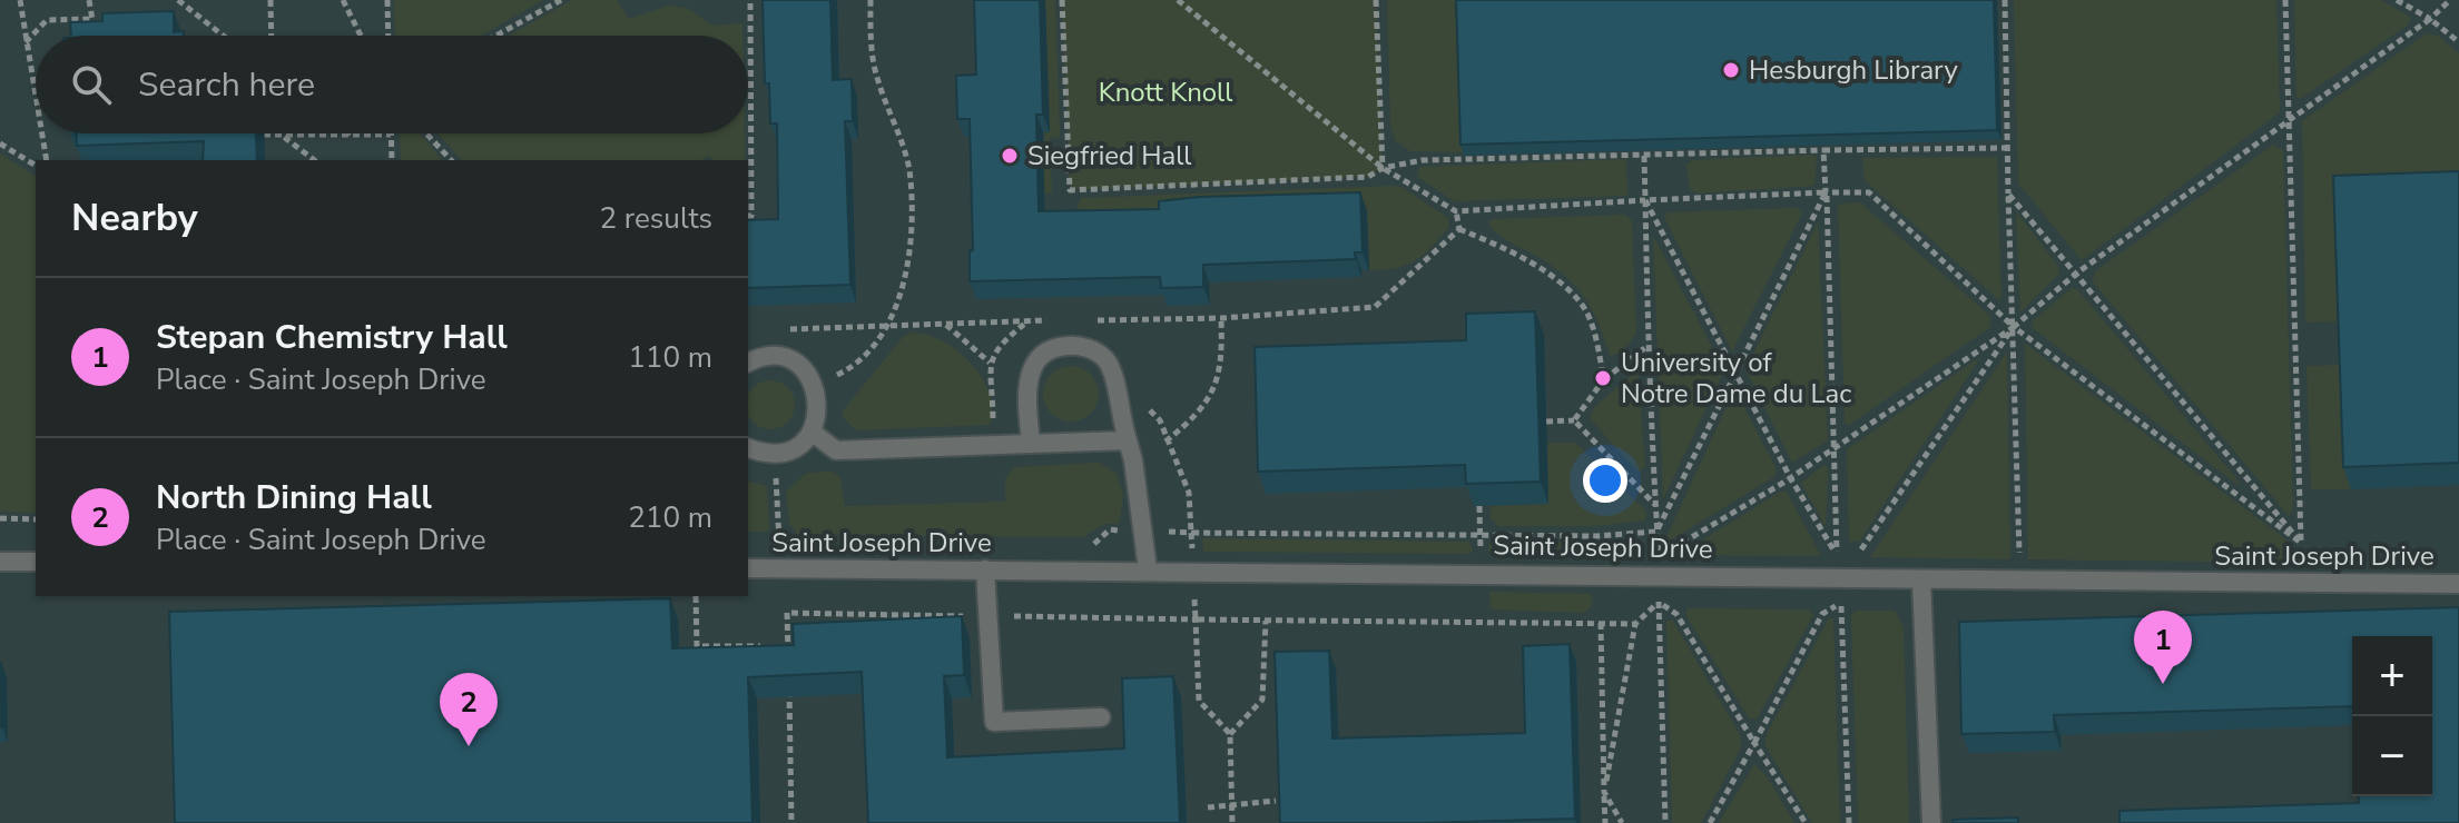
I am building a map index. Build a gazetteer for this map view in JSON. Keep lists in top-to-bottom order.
{
  "streets": {
    "street": ["Saint Joseph Drive"]
  },
  "parks": ["Knott Knoll"],
  "places": ["Hesburgh Library", "Siegfried Hall", "University of Notre Dame du Lac"],
  "page": {
    "search": "Search here",
    "heading": ["Nearby", "2 results"],
    "list": [
      {
        "mark": "1",
        "name": "Stepan Chemistry Hall",
        "note": "Place · Saint Joseph Drive",
        "value": "110 m"
      },
      {
        "mark": "2",
        "name": "North Dining Hall",
        "note": "Place · Saint Joseph Drive",
        "value": "210 m"
      }
    ],
    "pins": ["1", "2"],
    "map_buttons": ["+", "−"]
  }
}
